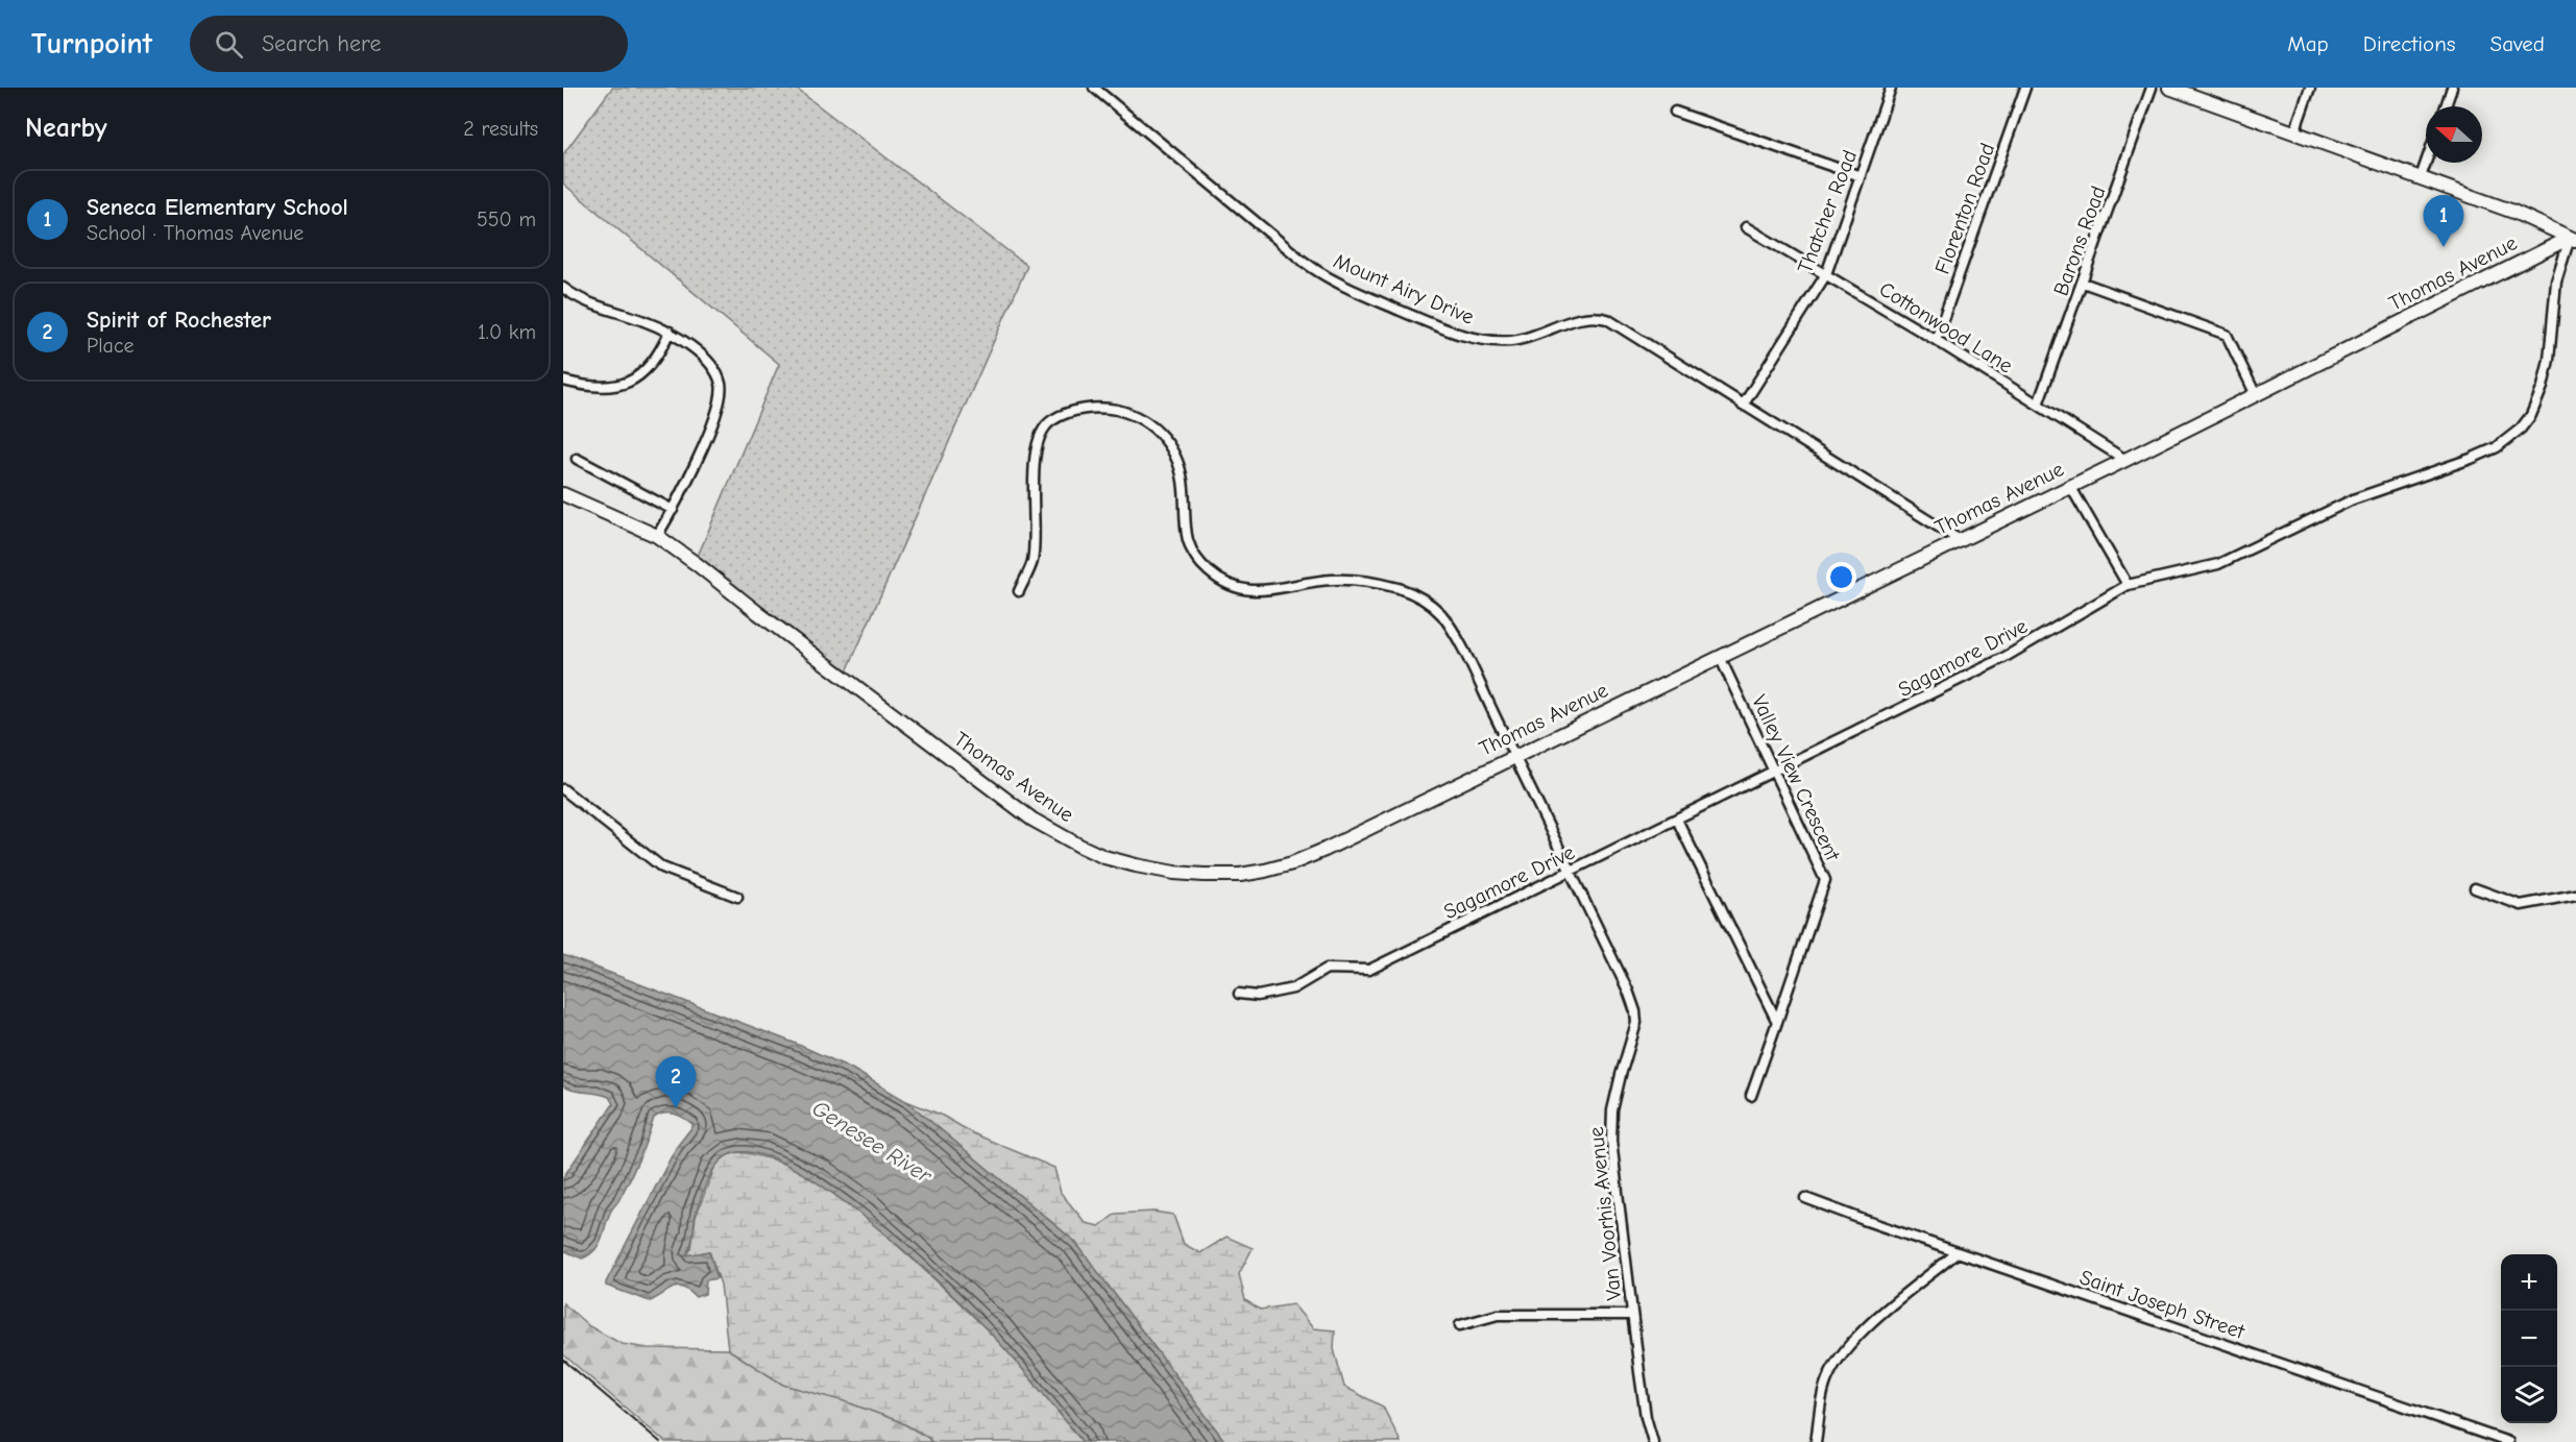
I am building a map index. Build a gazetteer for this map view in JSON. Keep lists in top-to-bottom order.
{
  "streets": {
    "main road": ["Thomas Avenue"],
    "street": [
      "Florenton Road",
      "Thatcher Road",
      "Barons Road",
      "Mount Airy Drive",
      "Cottonwood Lane",
      "Sagamore Drive",
      "Valley View Crescent",
      "Van Voorhis Avenue",
      "Saint Joseph Street"
    ]
  },
  "crossings": [
    ["Florenton Road", "Cottonwood Lane"],
    ["Thatcher Road", "Mount Airy Drive"],
    ["Thatcher Road", "Cottonwood Lane"],
    ["Barons Road", "Cottonwood Lane"],
    ["Thomas Avenue", "Mount Airy Drive"],
    ["Thomas Avenue", "Cottonwood Lane"],
    ["Thomas Avenue", "Sagamore Drive"],
    ["Thomas Avenue", "Valley View Crescent"],
    ["Thomas Avenue", "Van Voorhis Avenue"],
    ["Sagamore Drive", "Valley View Crescent"],
    ["Sagamore Drive", "Van Voorhis Avenue"]
  ],
  "water": ["Genesee River"],
  "north": "left",
  "page": {
    "header": "Turnpoint",
    "search": "Search here",
    "nav": ["Map", "Directions", "Saved"],
    "heading": ["Nearby", "2 results"],
    "list": [
      {
        "mark": "1",
        "name": "Seneca Elementary School",
        "note": "School · Thomas Avenue",
        "value": "550 m"
      },
      {
        "mark": "2",
        "name": "Spirit of Rochester",
        "note": "Place",
        "value": "1.0 km"
      }
    ],
    "pins": ["1", "2"],
    "map_buttons": ["+", "−"]
  }
}
